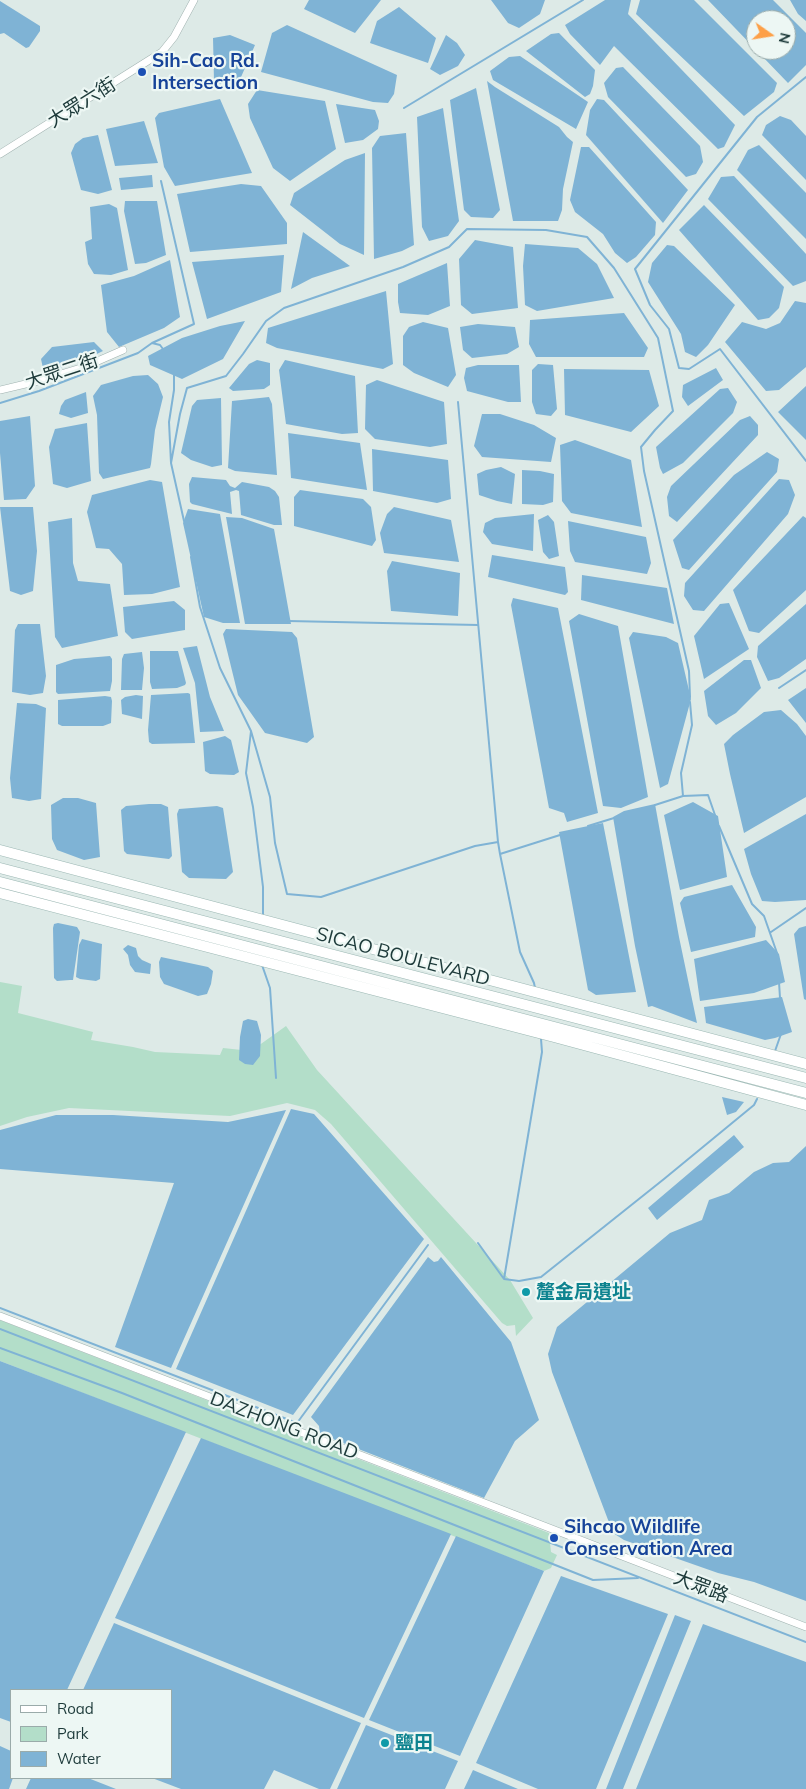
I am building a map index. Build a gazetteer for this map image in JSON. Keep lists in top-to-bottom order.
{
  "streets": {
    "street": [
      "大眾六街",
      "大眾二街",
      "SICAO BOULEVARD",
      "大眾路"
    ]
  },
  "places": [
    "Sih-Cao Rd. Intersection",
    "釐金局遺址",
    "Sihcao Wildlife Conservation Area",
    "鹽田"
  ],
  "legend": ["Road", "Park", "Water"],
  "north": "right"
}
